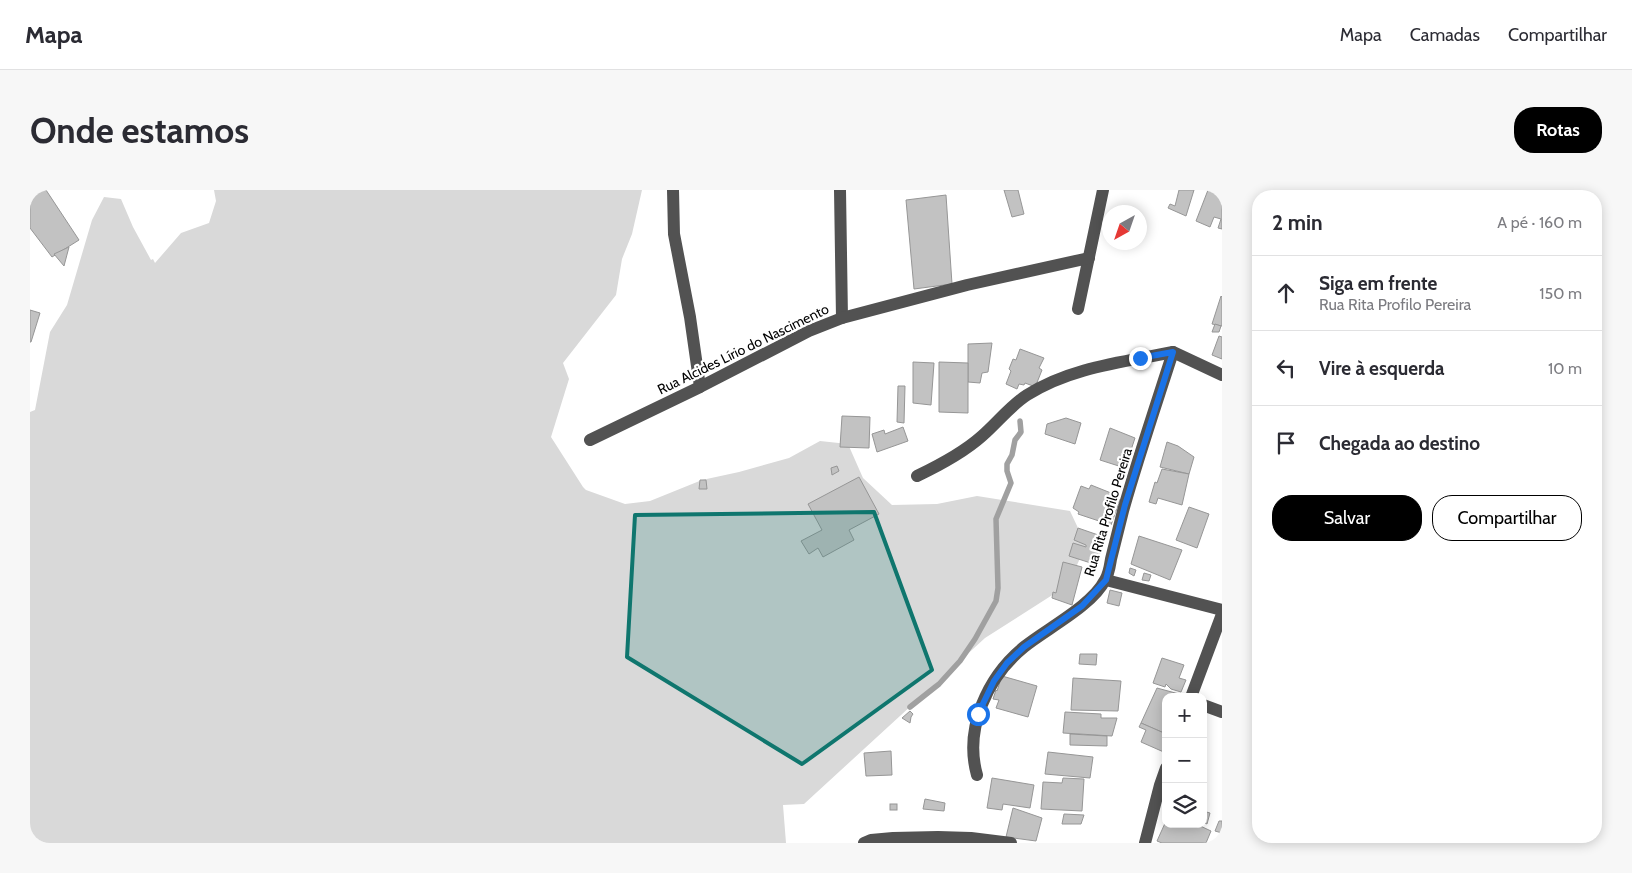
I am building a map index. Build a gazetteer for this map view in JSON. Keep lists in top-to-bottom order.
{
  "streets": {
    "street": ["Rua Alcides Lírio do Nascimento", "Rua Rita Profilo Pereira"]
  },
  "north": "bottom left",
  "page": {
    "header": "Mapa",
    "nav": ["Mapa", "Camadas", "Compartilhar"],
    "buttons": [
      "Rotas",
      ["Salvar", "Compartilhar"]
    ],
    "title": "Onde estamos",
    "heading": ["2 min", "A pé · 160 m"],
    "list": [
      ["Siga em frente", "Rua Rita Profilo Pereira", "150 m"],
      ["Vire à esquerda", "10 m"],
      "Chegada ao destino"
    ],
    "map_buttons": ["+", "−"]
  }
}
